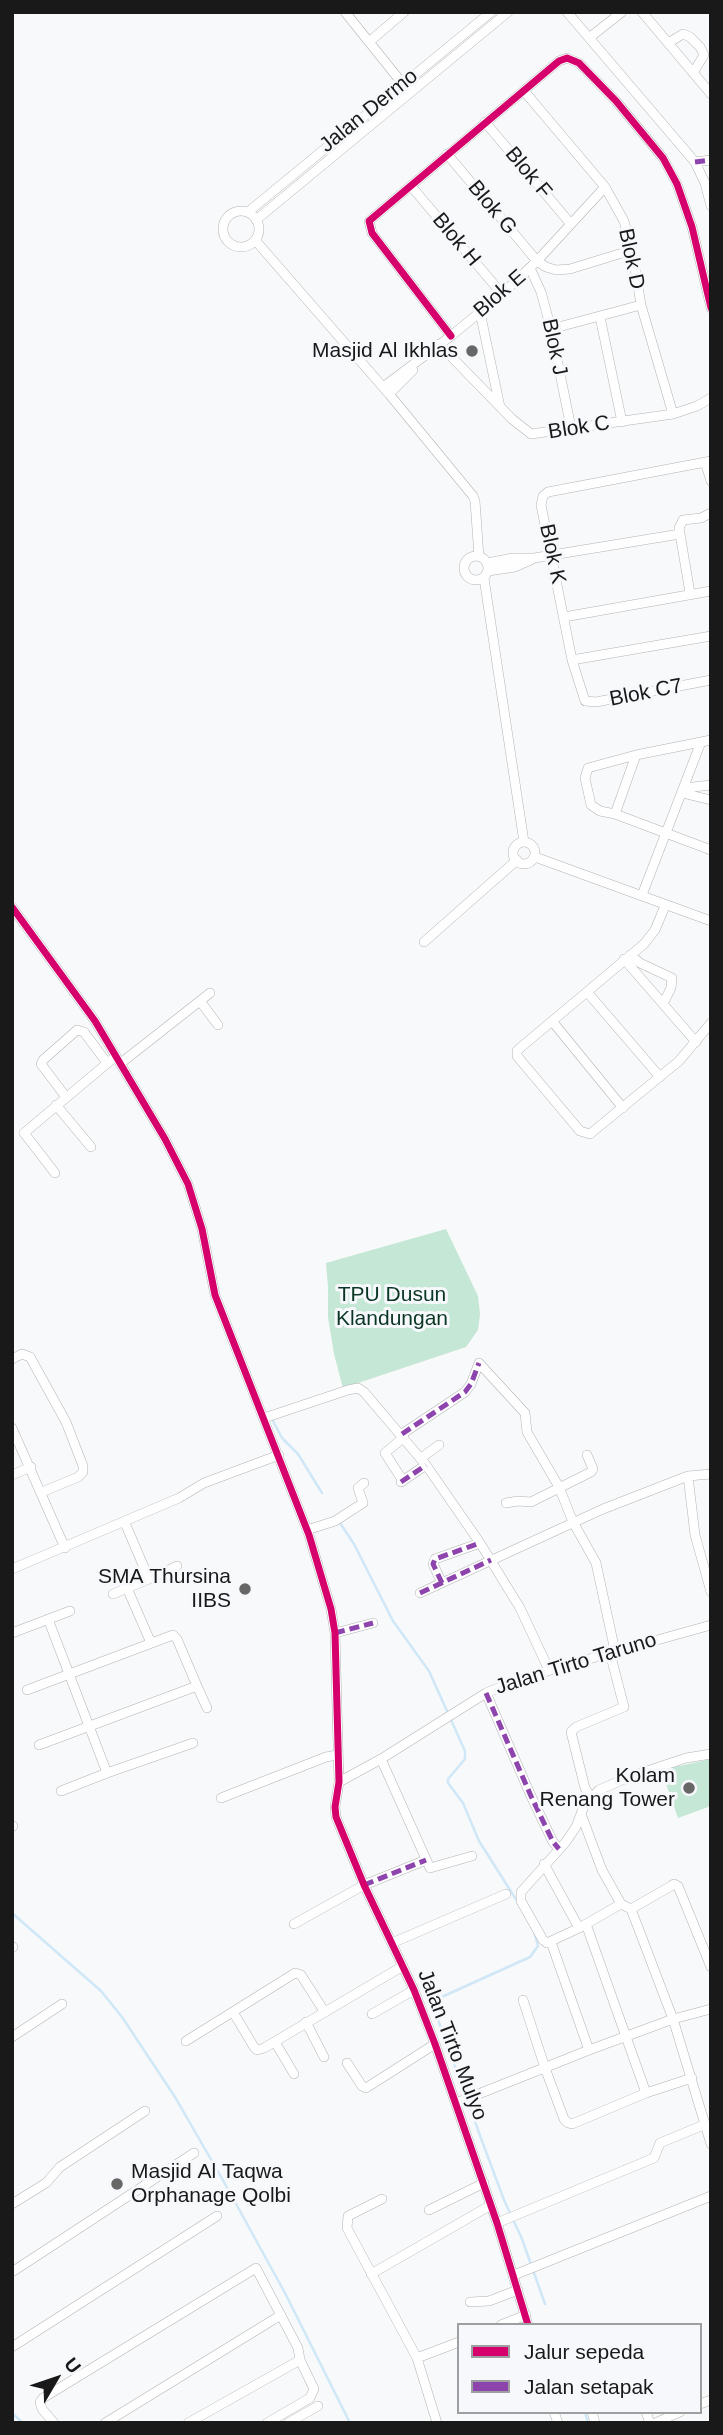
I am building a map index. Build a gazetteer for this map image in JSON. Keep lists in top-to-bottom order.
{
  "streets": {
    "street": [
      "Jalan Dermo",
      "Blok F",
      "Blok G",
      "Blok H",
      "Blok D",
      "Blok E",
      "Blok J",
      "Blok C",
      "Blok K",
      "Blok C7",
      "Jalan Tirto Taruno",
      "Jalan Tirto Mulyo"
    ]
  },
  "crossings": [
    ["Blok F", "Blok E"],
    ["Blok G", "Blok E"],
    ["Blok G", "Blok J"],
    ["Blok H", "Blok E"],
    ["Blok D", "Blok E"],
    ["Blok D", "Blok C"],
    ["Blok E", "Blok J"],
    ["Blok E", "Blok C"],
    ["Blok J", "Blok C"],
    ["Blok K", "Blok C7"],
    ["Jalan Tirto Taruno", "Jalan Tirto Mulyo"]
  ],
  "parks": ["TPU Dusun Klandungan"],
  "places": [
    "Masjid Al Ikhlas",
    "SMA Thursina IIBS",
    "Kolam Renang Tower",
    "Masjid Al Taqwa Orphanage Qolbi"
  ],
  "legend": ["Jalur sepeda", "Jalan setapak"],
  "north": "top right"
}
